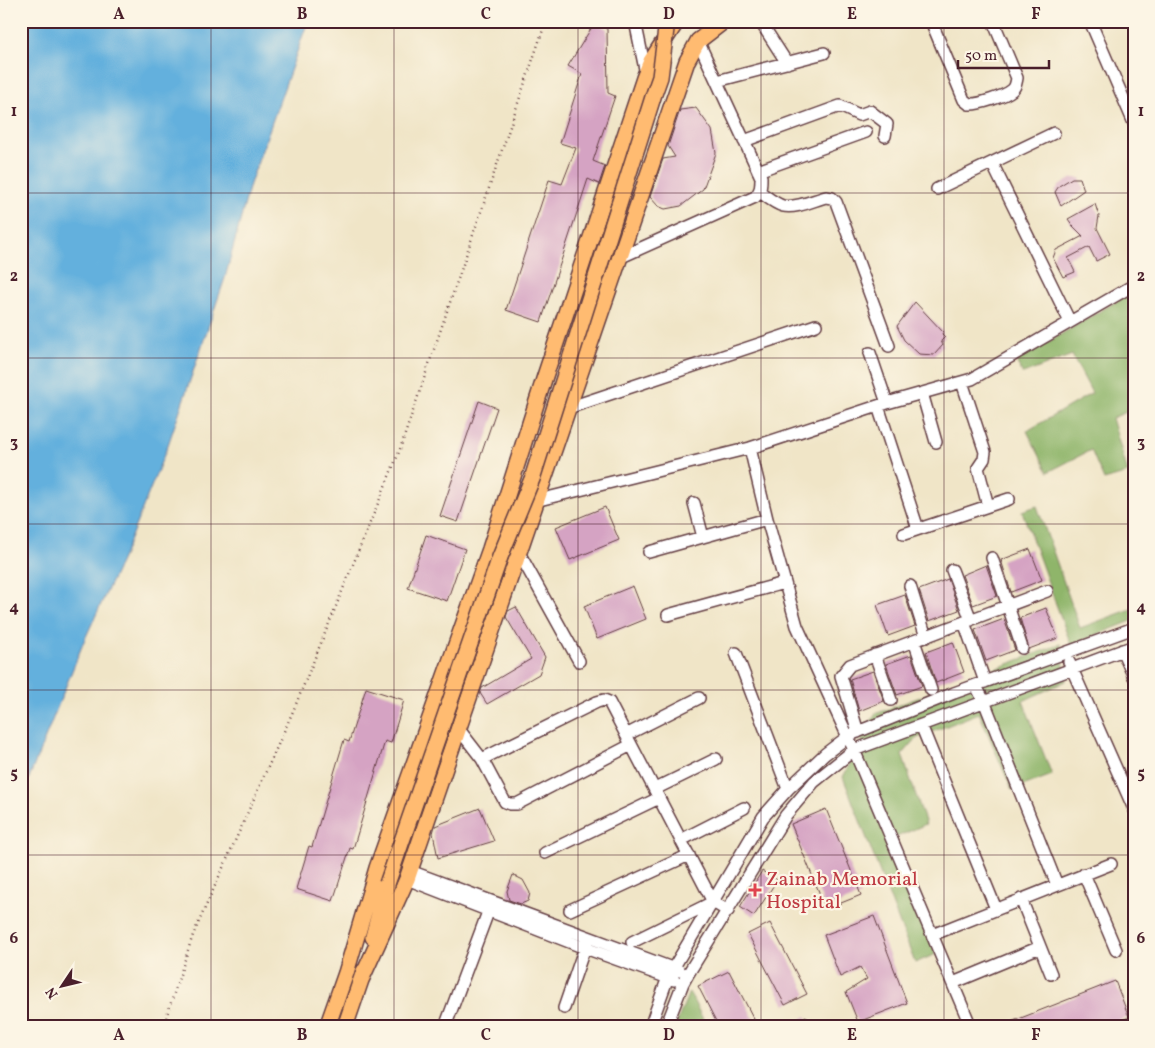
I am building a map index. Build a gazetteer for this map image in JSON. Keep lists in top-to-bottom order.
{
  "places": {
    "health": ["Zainab Memorial Hospital"]
  },
  "scale_bar": "50 m",
  "north": "bottom left",
  "grid": {
    "columns": [
      "A",
      "B",
      "C",
      "D",
      "E",
      "F"
    ],
    "rows": [
      "1",
      "2",
      "3",
      "4",
      "5",
      "6"
    ]
  }
}
